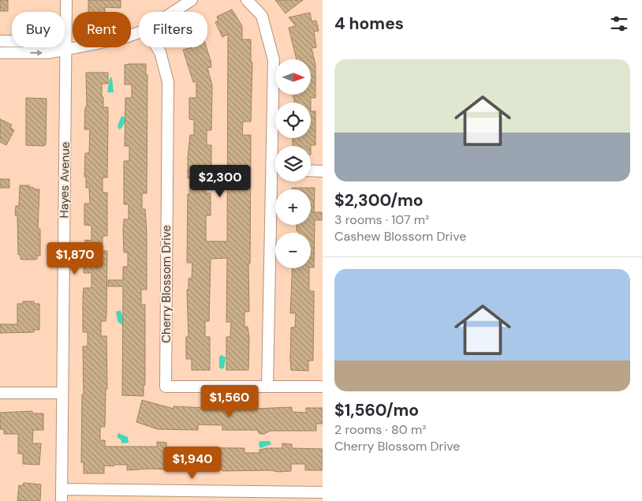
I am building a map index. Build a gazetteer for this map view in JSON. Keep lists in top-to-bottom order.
{
  "streets": {
    "street": ["Hayes Avenue", "Cherry Blossom Drive"]
  },
  "north": "right",
  "page": {
    "heading": "4 homes",
    "chip": ["Buy", "Rent", "Filters"],
    "list": [
      {
        "name": "$2,300/mo",
        "note": "3 rooms · 107 m² · Cashew Blossom Drive"
      },
      {
        "name": "$1,560/mo",
        "note": "2 rooms · 80 m² · Cherry Blossom Drive"
      }
    ],
    "map_buttons": ["+", "−"],
    "price": [
      "$2,300",
      "$1,870",
      "$1,560",
      "$1,940"
    ]
  }
}
